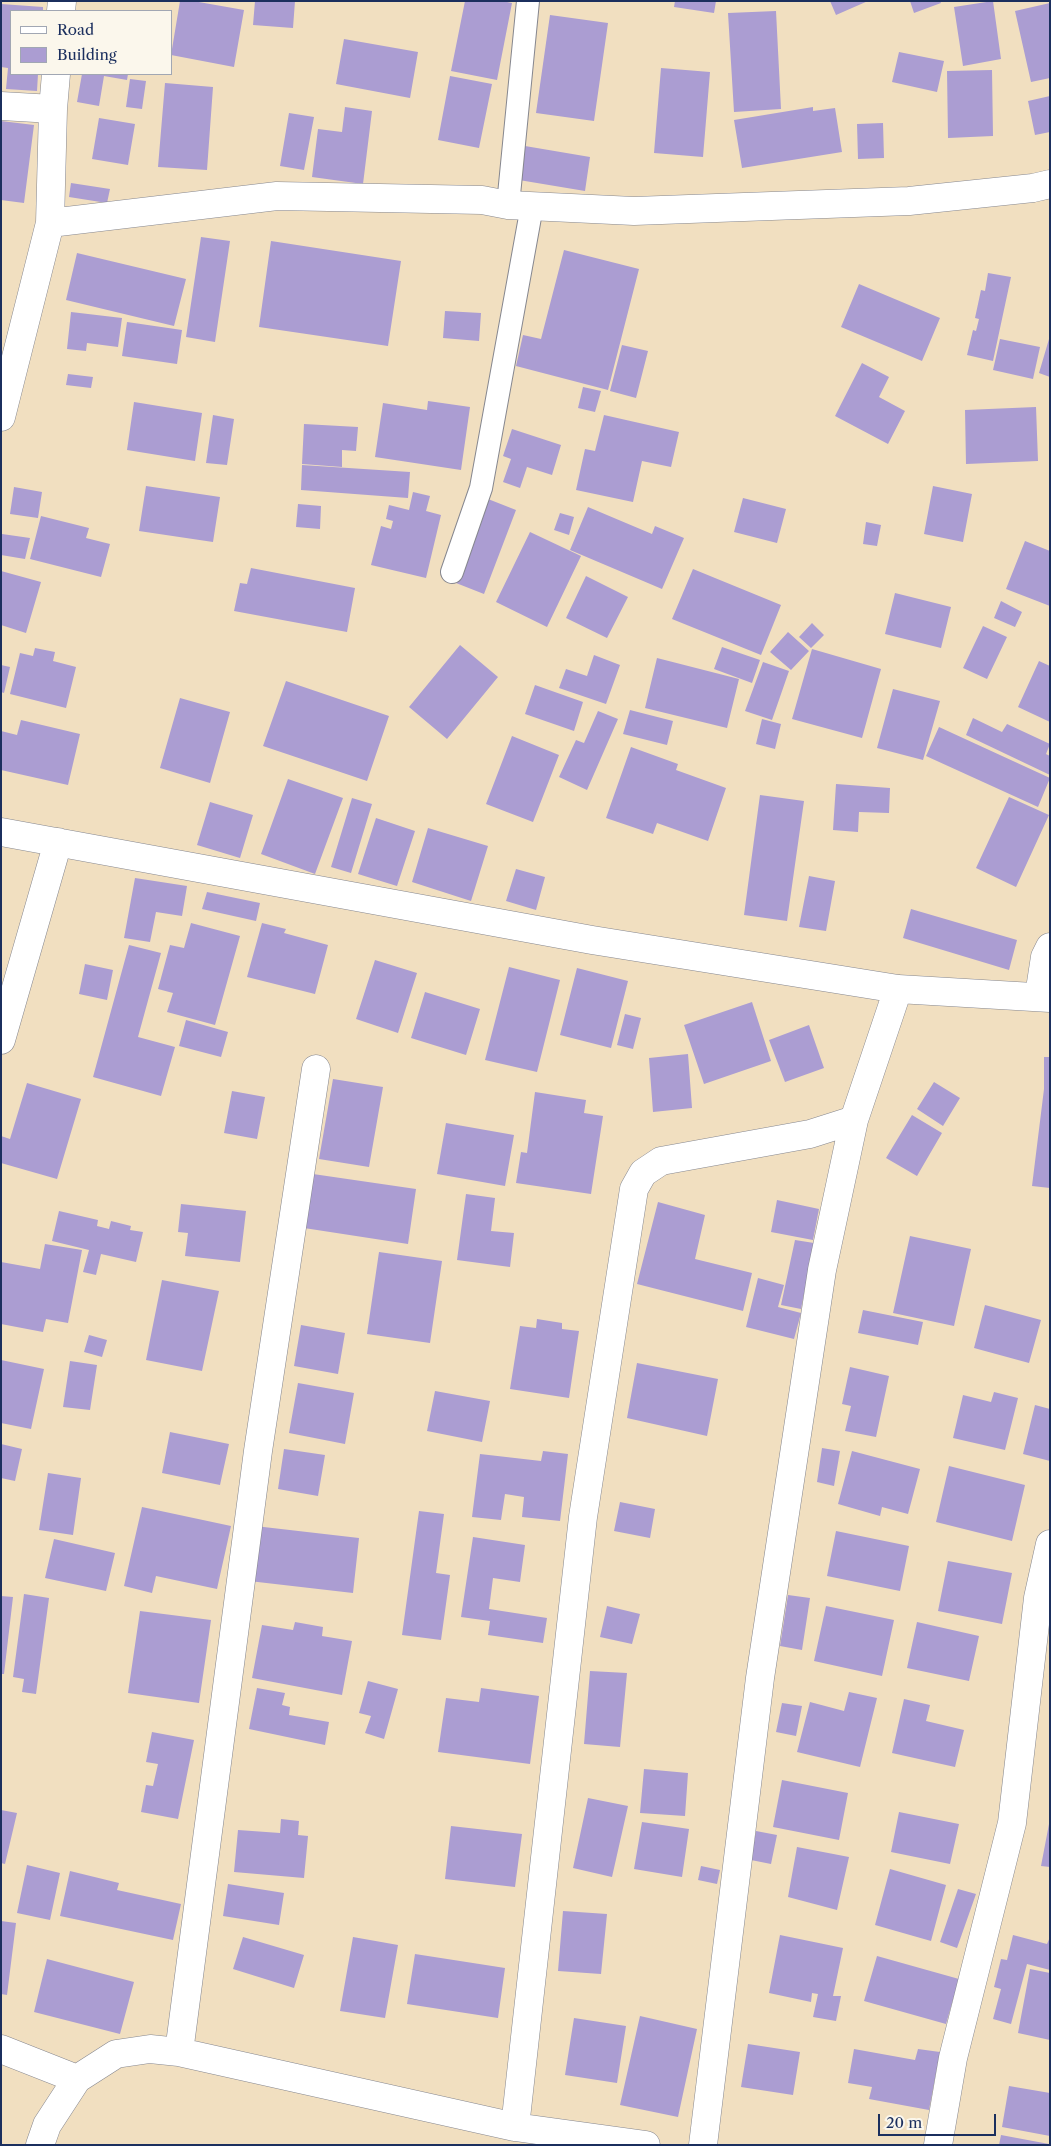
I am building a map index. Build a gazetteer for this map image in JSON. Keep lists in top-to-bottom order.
{
  "legend": ["Road", "Building"],
  "scale_bar": "20 m"
}
